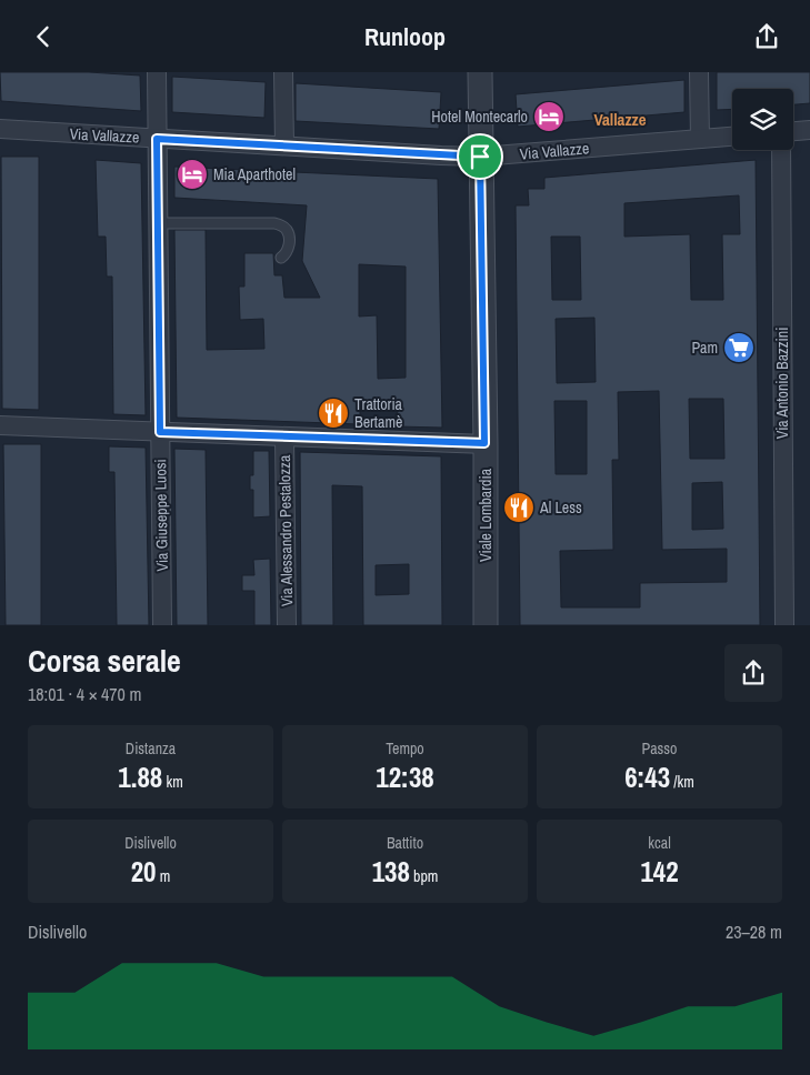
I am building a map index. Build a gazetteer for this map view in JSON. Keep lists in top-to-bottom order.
{
  "streets": {
    "street": [
      "Via Vallazze",
      "Via Antonio Bazzini",
      "Via Giuseppe Luosi",
      "Viale Lombardia",
      "Via Alessandro Pestalozza"
    ]
  },
  "crossings": [
    ["Via Vallazze", "Via Giuseppe Luosi"],
    ["Via Vallazze", "Viale Lombardia"]
  ],
  "districts": ["Vallazze"],
  "places": {
    "hotel": ["Hotel Montecarlo", "Mia Aparthotel"],
    "supermarket": ["Pam"],
    "restaurant": ["Trattoria Bertamè", "Al Less"]
  },
  "page": {
    "header": "Runloop",
    "heading": ["Corsa serale", "18:01 · 4 × 470 m"],
    "stats": [
      ["Distanza", "1.88 km"],
      ["Tempo", "12:38"],
      ["Passo", "6:43 /km"],
      ["Dislivello", "20 m"],
      ["Battito", "138 bpm"],
      ["kcal", "142"]
    ],
    "chart": ["Dislivello", "23–28 m"]
  }
}
